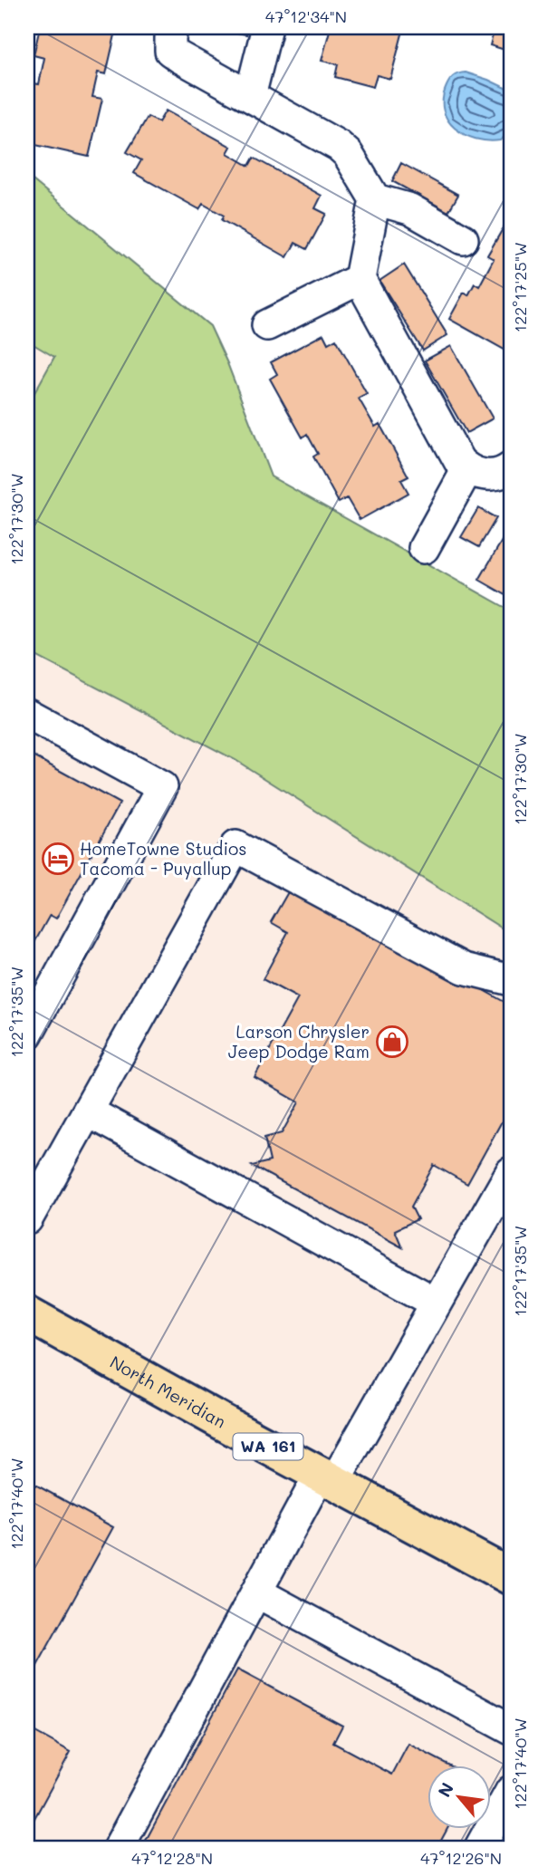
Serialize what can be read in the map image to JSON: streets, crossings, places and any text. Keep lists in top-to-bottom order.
{
  "streets": {
    "main road": ["North Meridian", "WA 161"]
  },
  "places": {
    "hotel": ["HomeTowne Studios Tacoma - Puyallup"],
    "shop": ["Larson Chrysler Jeep Dodge Ram"]
  },
  "north": "top left",
  "coordinates": [
    "47°12'34\"N",
    "122°17'25\"W",
    "122°17'30\"W",
    "122°17'35\"W",
    "122°17'40\"W",
    "47°12'28\"N",
    "47°12'26\"N"
  ]
}
